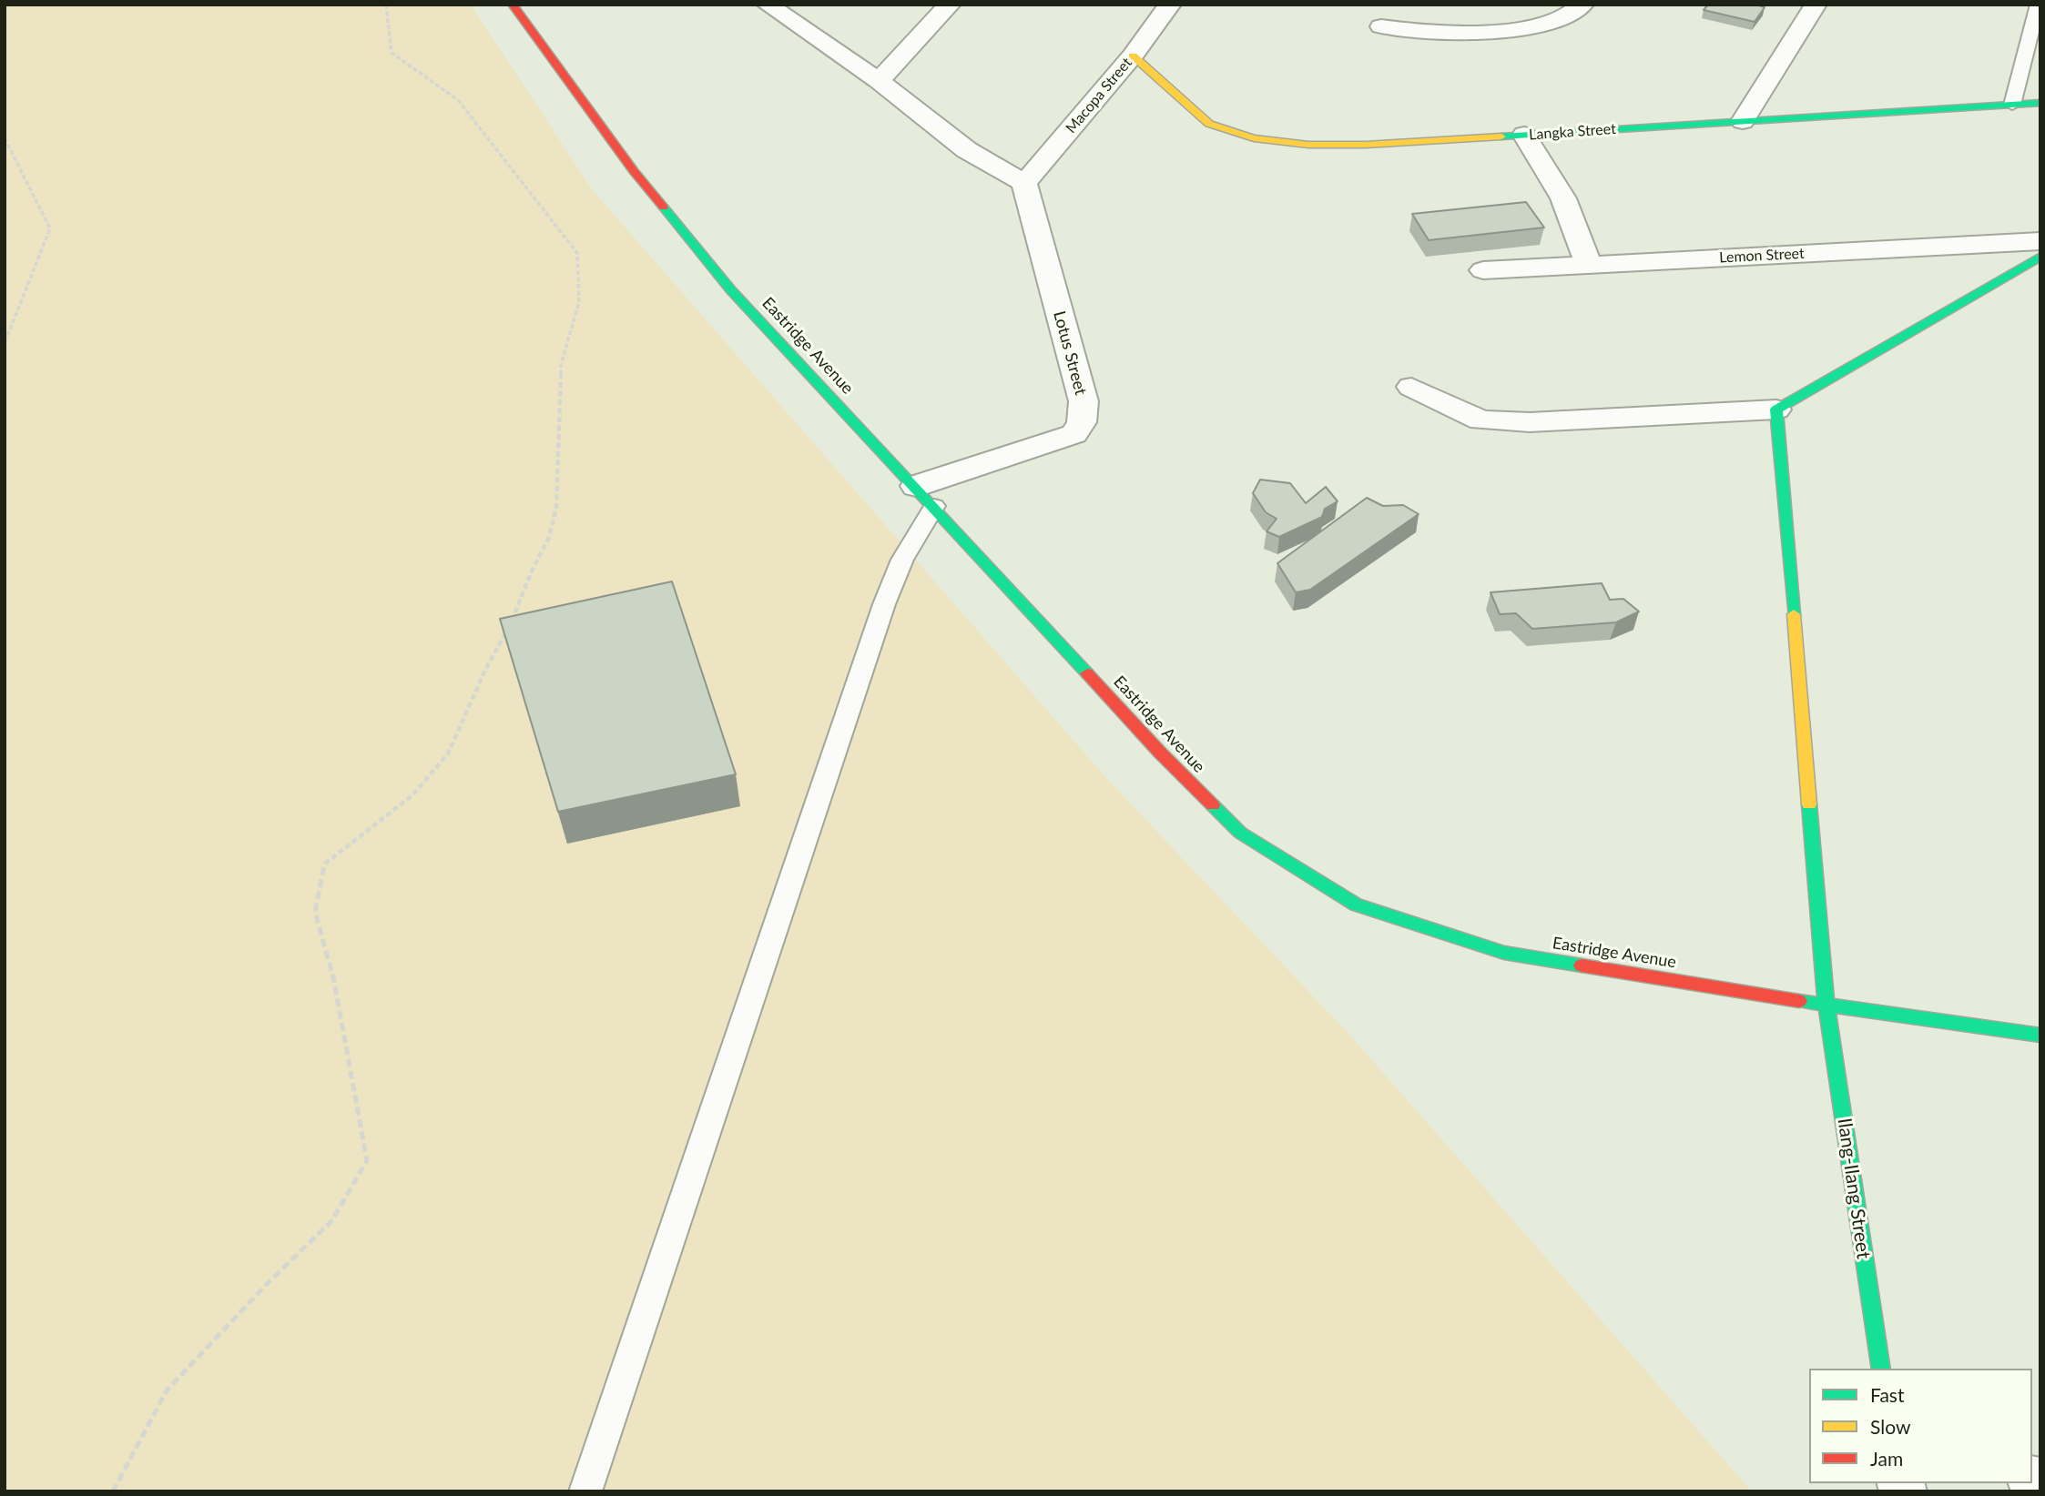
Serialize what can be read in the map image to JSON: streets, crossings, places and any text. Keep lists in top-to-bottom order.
{
  "streets": {
    "street": [
      "Macopa Street",
      "Langka Street",
      "Lemon Street",
      "Eastridge Avenue",
      "Lotus Street",
      "Ilang-Ilang Street"
    ]
  },
  "crossings": [
    ["Macopa Street", "Langka Street"],
    ["Macopa Street", "Lotus Street"],
    ["Eastridge Avenue", "Lotus Street"],
    ["Eastridge Avenue", "Ilang-Ilang Street"]
  ],
  "legend": ["Fast", "Slow", "Jam"]
}
